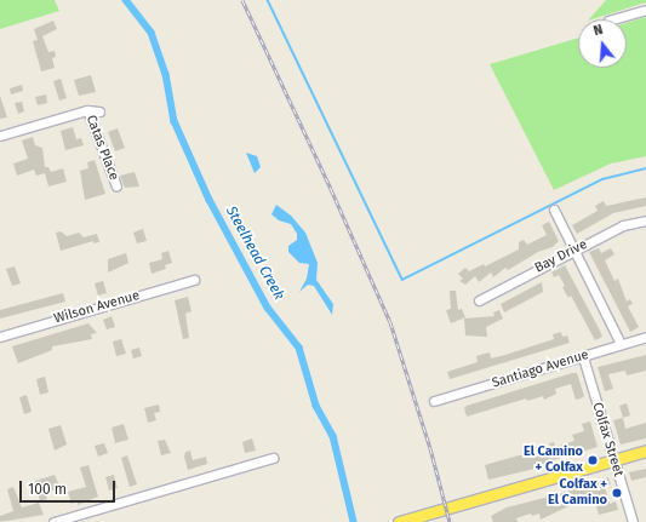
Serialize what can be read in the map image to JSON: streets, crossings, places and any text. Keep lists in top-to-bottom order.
{
  "streets": {
    "street": [
      "Catas Place",
      "Bay Drive",
      "Wilson Avenue",
      "Santiago Avenue",
      "Colfax Street"
    ]
  },
  "crossings": [
    ["Santiago Avenue", "Colfax Street"]
  ],
  "water": ["Steelhead Creek"],
  "places": ["El Camino + Colfax", "Colfax + El Camino"],
  "scale_bar": "100 m",
  "north": "top"
}
